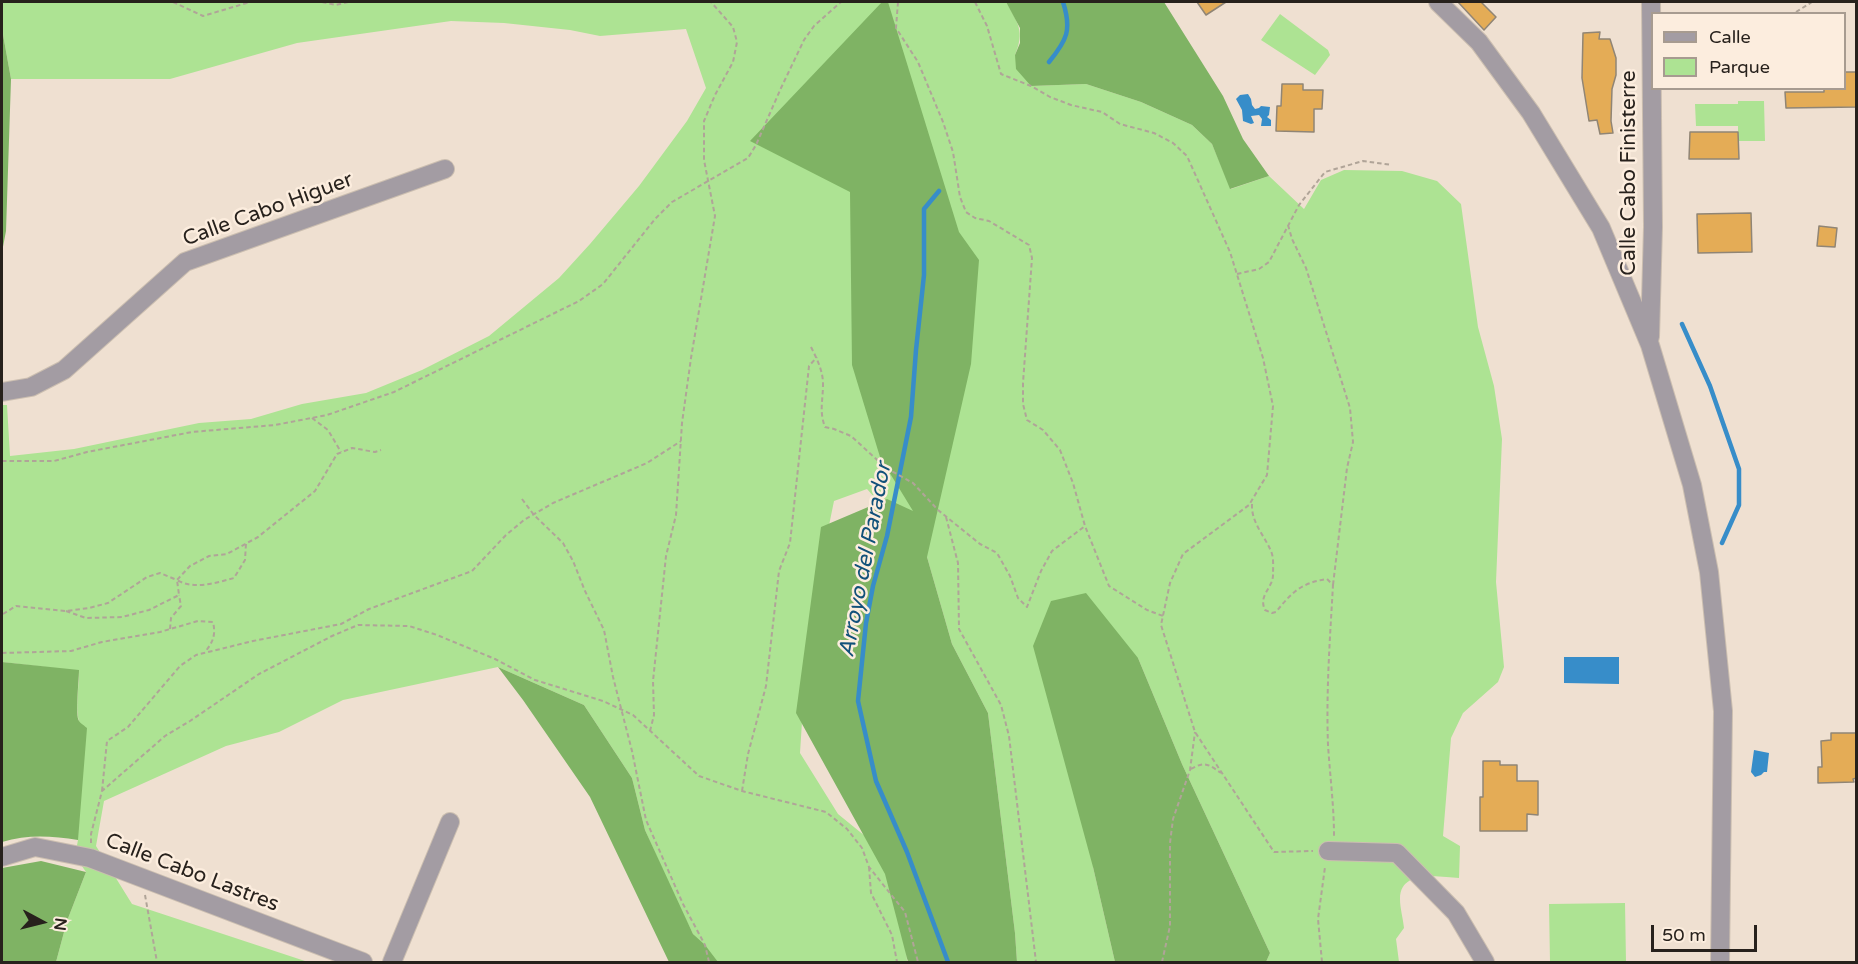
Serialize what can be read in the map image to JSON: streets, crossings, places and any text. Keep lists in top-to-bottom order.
{
  "streets": {
    "street": ["Calle Cabo Finisterre", "Calle Cabo Higuer", "Calle Cabo Lastres"]
  },
  "water": ["Arroyo del Parador"],
  "legend": ["Calle", "Parque"],
  "scale_bar": "50 m",
  "north": "right"
}
